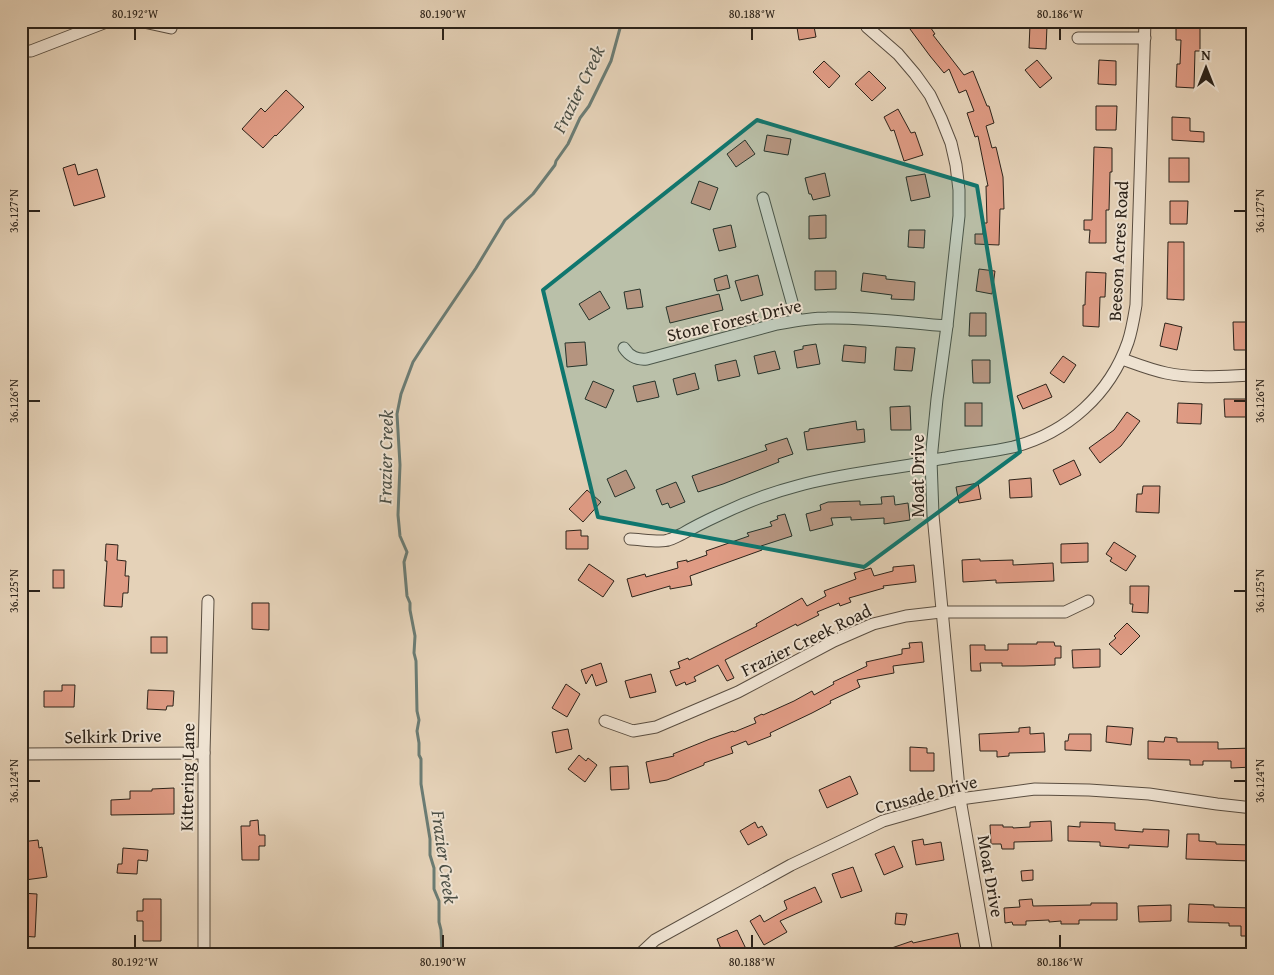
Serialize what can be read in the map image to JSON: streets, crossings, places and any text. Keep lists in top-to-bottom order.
{
  "streets": {
    "street": [
      "Beeson Acres Road",
      "Stone Forest Drive",
      "Moat Drive",
      "Frazier Creek Road",
      "Selkirk Drive",
      "Kittering Lane",
      "Crusade Drive"
    ]
  },
  "crossings": [
    ["Beeson Acres Road", "Moat Drive"],
    ["Stone Forest Drive", "Moat Drive"],
    ["Moat Drive", "Frazier Creek Road"],
    ["Moat Drive", "Crusade Drive"],
    ["Selkirk Drive", "Kittering Lane"]
  ],
  "water": ["Frazier Creek"],
  "north": "top",
  "coordinates": [
    "80.192°W",
    "80.190°W",
    "80.188°W",
    "80.186°W",
    "36.127°N",
    "36.126°N",
    "36.125°N",
    "36.124°N"
  ]
}
